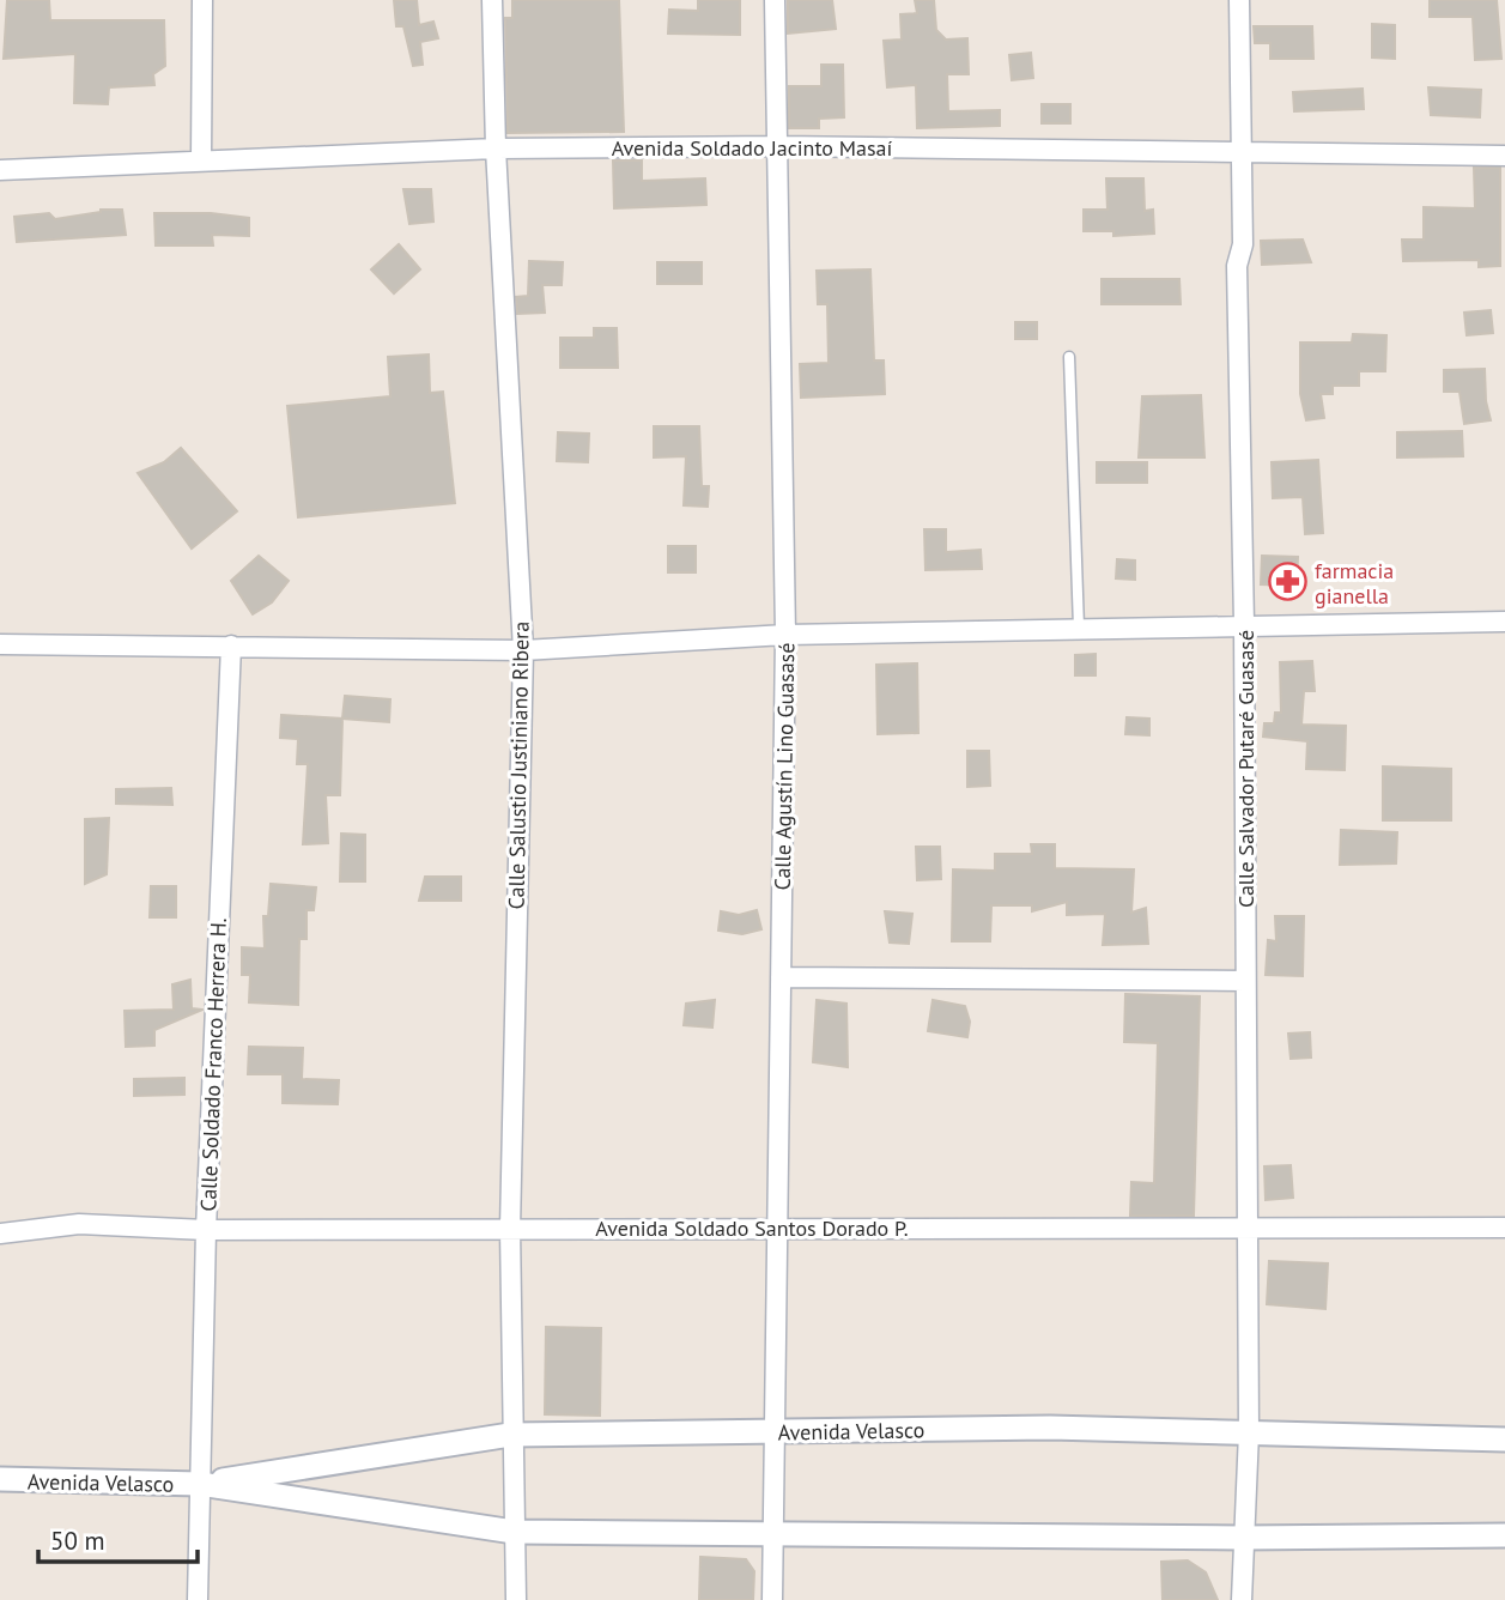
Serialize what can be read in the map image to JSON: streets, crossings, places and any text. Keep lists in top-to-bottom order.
{
  "streets": {
    "street": [
      "Avenida Soldado Jacinto Masaí",
      "Calle Salustio Justiniano Ribera",
      "Calle Agustín Lino Guasasé",
      "Calle Salvador Putaré Guasasé",
      "Calle Soldado Franco Herrera H.",
      "Avenida Soldado Santos Dorado P.",
      "Avenida Velasco"
    ]
  },
  "crossings": [
    ["Avenida Soldado Jacinto Masaí", "Calle Salustio Justiniano Ribera"],
    ["Avenida Soldado Jacinto Masaí", "Calle Agustín Lino Guasasé"],
    ["Avenida Soldado Jacinto Masaí", "Calle Salvador Putaré Guasasé"],
    ["Calle Salustio Justiniano Ribera", "Avenida Soldado Santos Dorado P."],
    ["Calle Salustio Justiniano Ribera", "Avenida Velasco"],
    ["Calle Agustín Lino Guasasé", "Avenida Soldado Santos Dorado P."],
    ["Calle Agustín Lino Guasasé", "Avenida Velasco"],
    ["Calle Salvador Putaré Guasasé", "Avenida Soldado Santos Dorado P."],
    ["Calle Salvador Putaré Guasasé", "Avenida Velasco"],
    ["Calle Soldado Franco Herrera H.", "Avenida Soldado Santos Dorado P."],
    ["Calle Soldado Franco Herrera H.", "Avenida Velasco"]
  ],
  "places": {
    "pharmacy": ["farmacia gianella"]
  },
  "scale_bar": "50 m"
}
